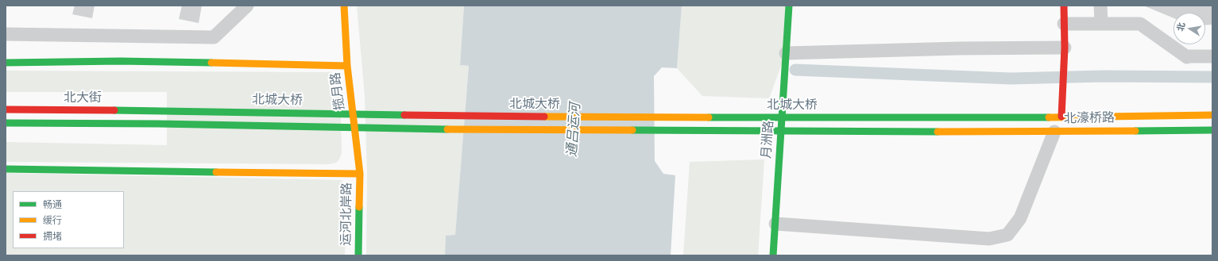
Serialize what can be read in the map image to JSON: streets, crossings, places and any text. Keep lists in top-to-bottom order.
{
  "streets": {
    "main road": [
      "揽月路",
      "北大街",
      "北城大桥",
      "北濠桥路",
      "月洲路",
      "运河北岸路"
    ]
  },
  "crossings": [
    ["揽月路", "运河北岸路"],
    ["北大街", "北城大桥"],
    ["北城大桥", "北濠桥路"]
  ],
  "water": ["通吕运河"],
  "legend": ["畅通", "缓行", "拥堵"],
  "north": "left"
}
